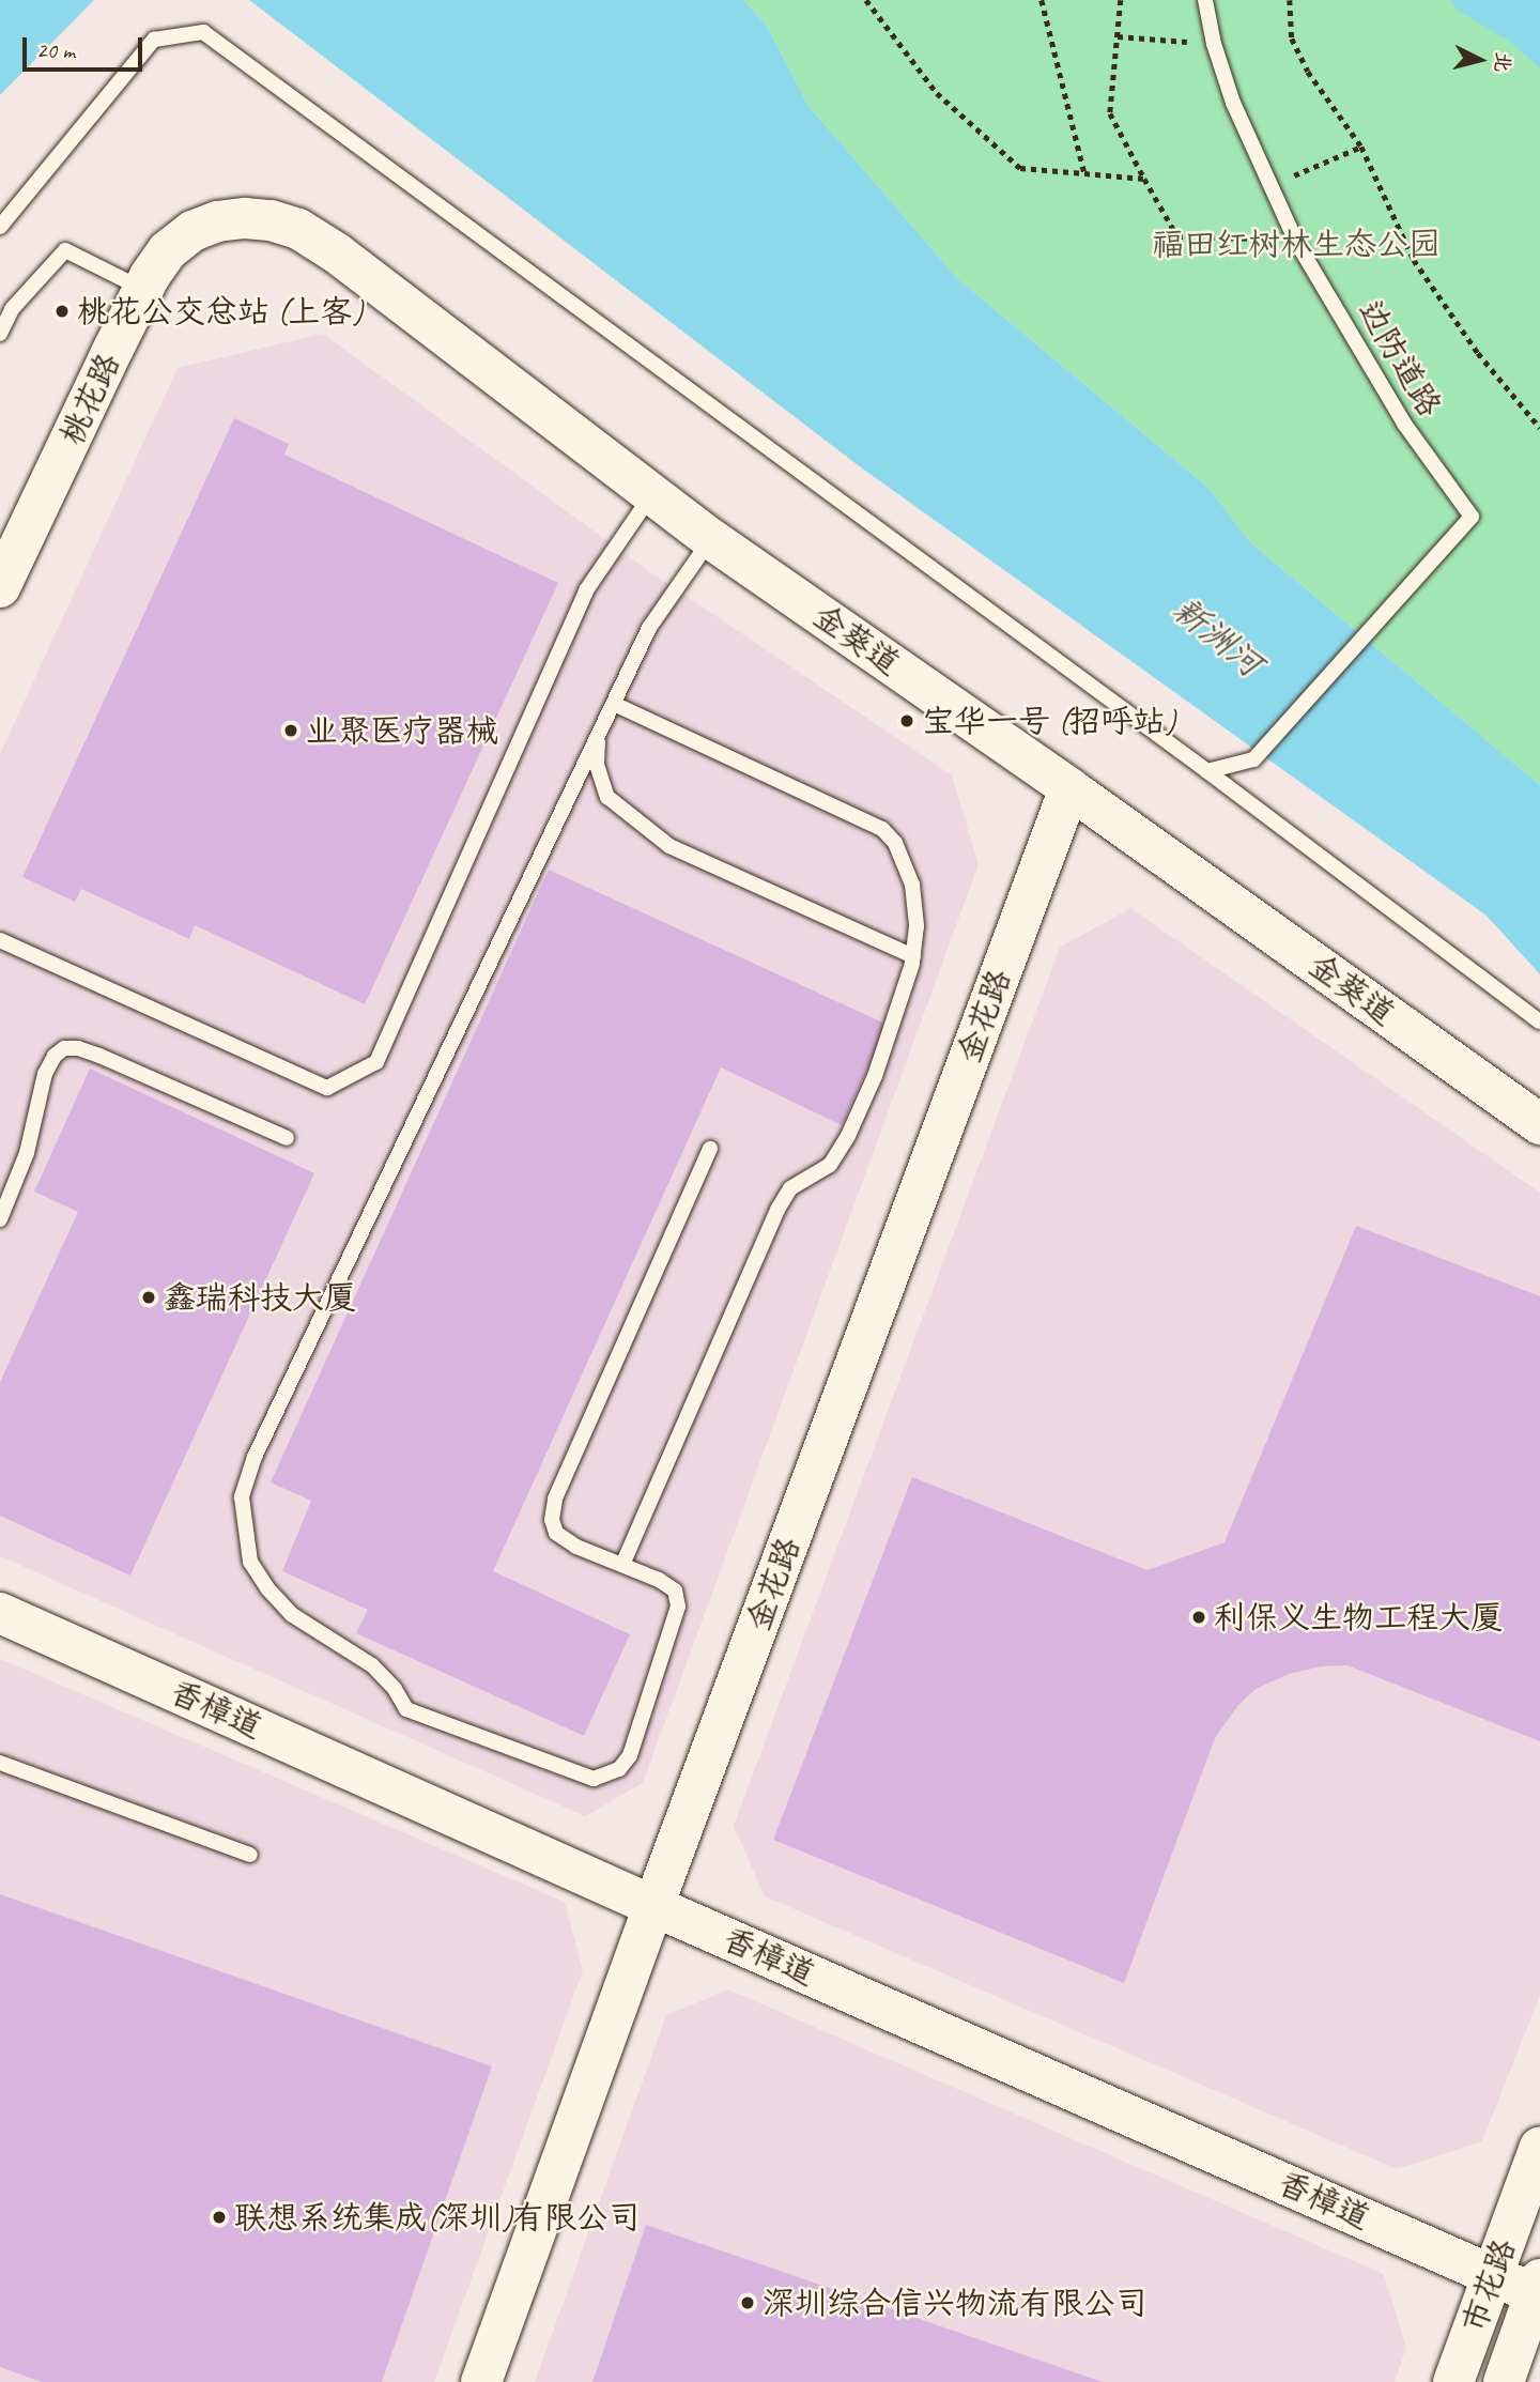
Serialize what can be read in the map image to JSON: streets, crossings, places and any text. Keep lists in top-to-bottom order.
{
  "streets": {
    "street": [
      "桃花路",
      "金葵道",
      "金花路",
      "香樟道",
      "市花路"
    ],
    "lane": ["边防道路"]
  },
  "crossings": [
    ["桃花路", "金葵道"],
    ["金葵道", "金花路"],
    ["金花路", "香樟道"],
    ["香樟道", "市花路"]
  ],
  "water": ["新洲河"],
  "parks": ["福田红树林生态公园"],
  "places": [
    "桃花公交总站 (上客)",
    "宝华一号 (招呼站)",
    "业聚医疗器械",
    "鑫瑞科技大厦",
    "利保义生物工程大厦",
    "联想系统集成(深圳)有限公司",
    "深圳综合信兴物流有限公司"
  ],
  "scale_bar": "20 m",
  "north": "right"
}
